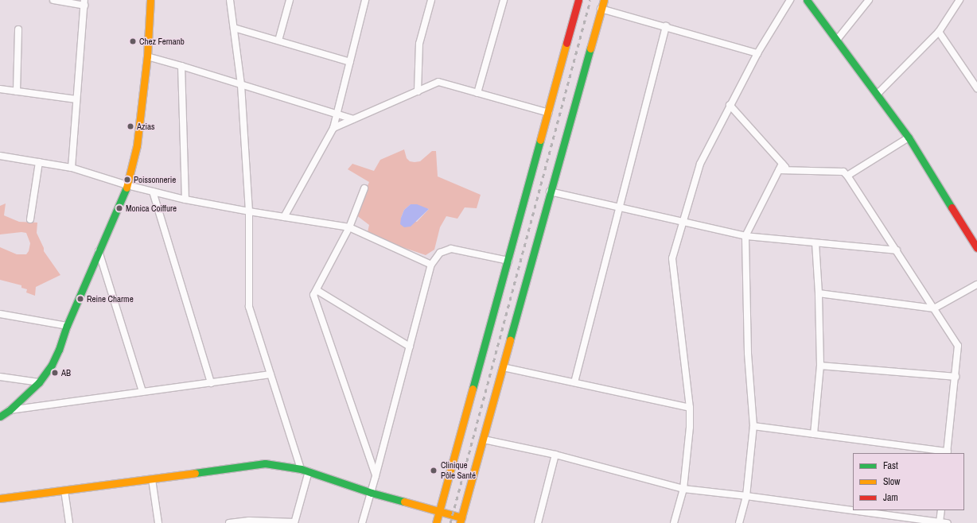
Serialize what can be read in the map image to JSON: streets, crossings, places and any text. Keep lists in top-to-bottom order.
{
  "places": [
    "Chez Fernanb",
    "Azias",
    "Poissonnerie",
    "Monica Coiffure",
    "Reine Charme",
    "AB",
    "Clinique Pôle Santé"
  ],
  "legend": ["Fast", "Slow", "Jam"]
}
